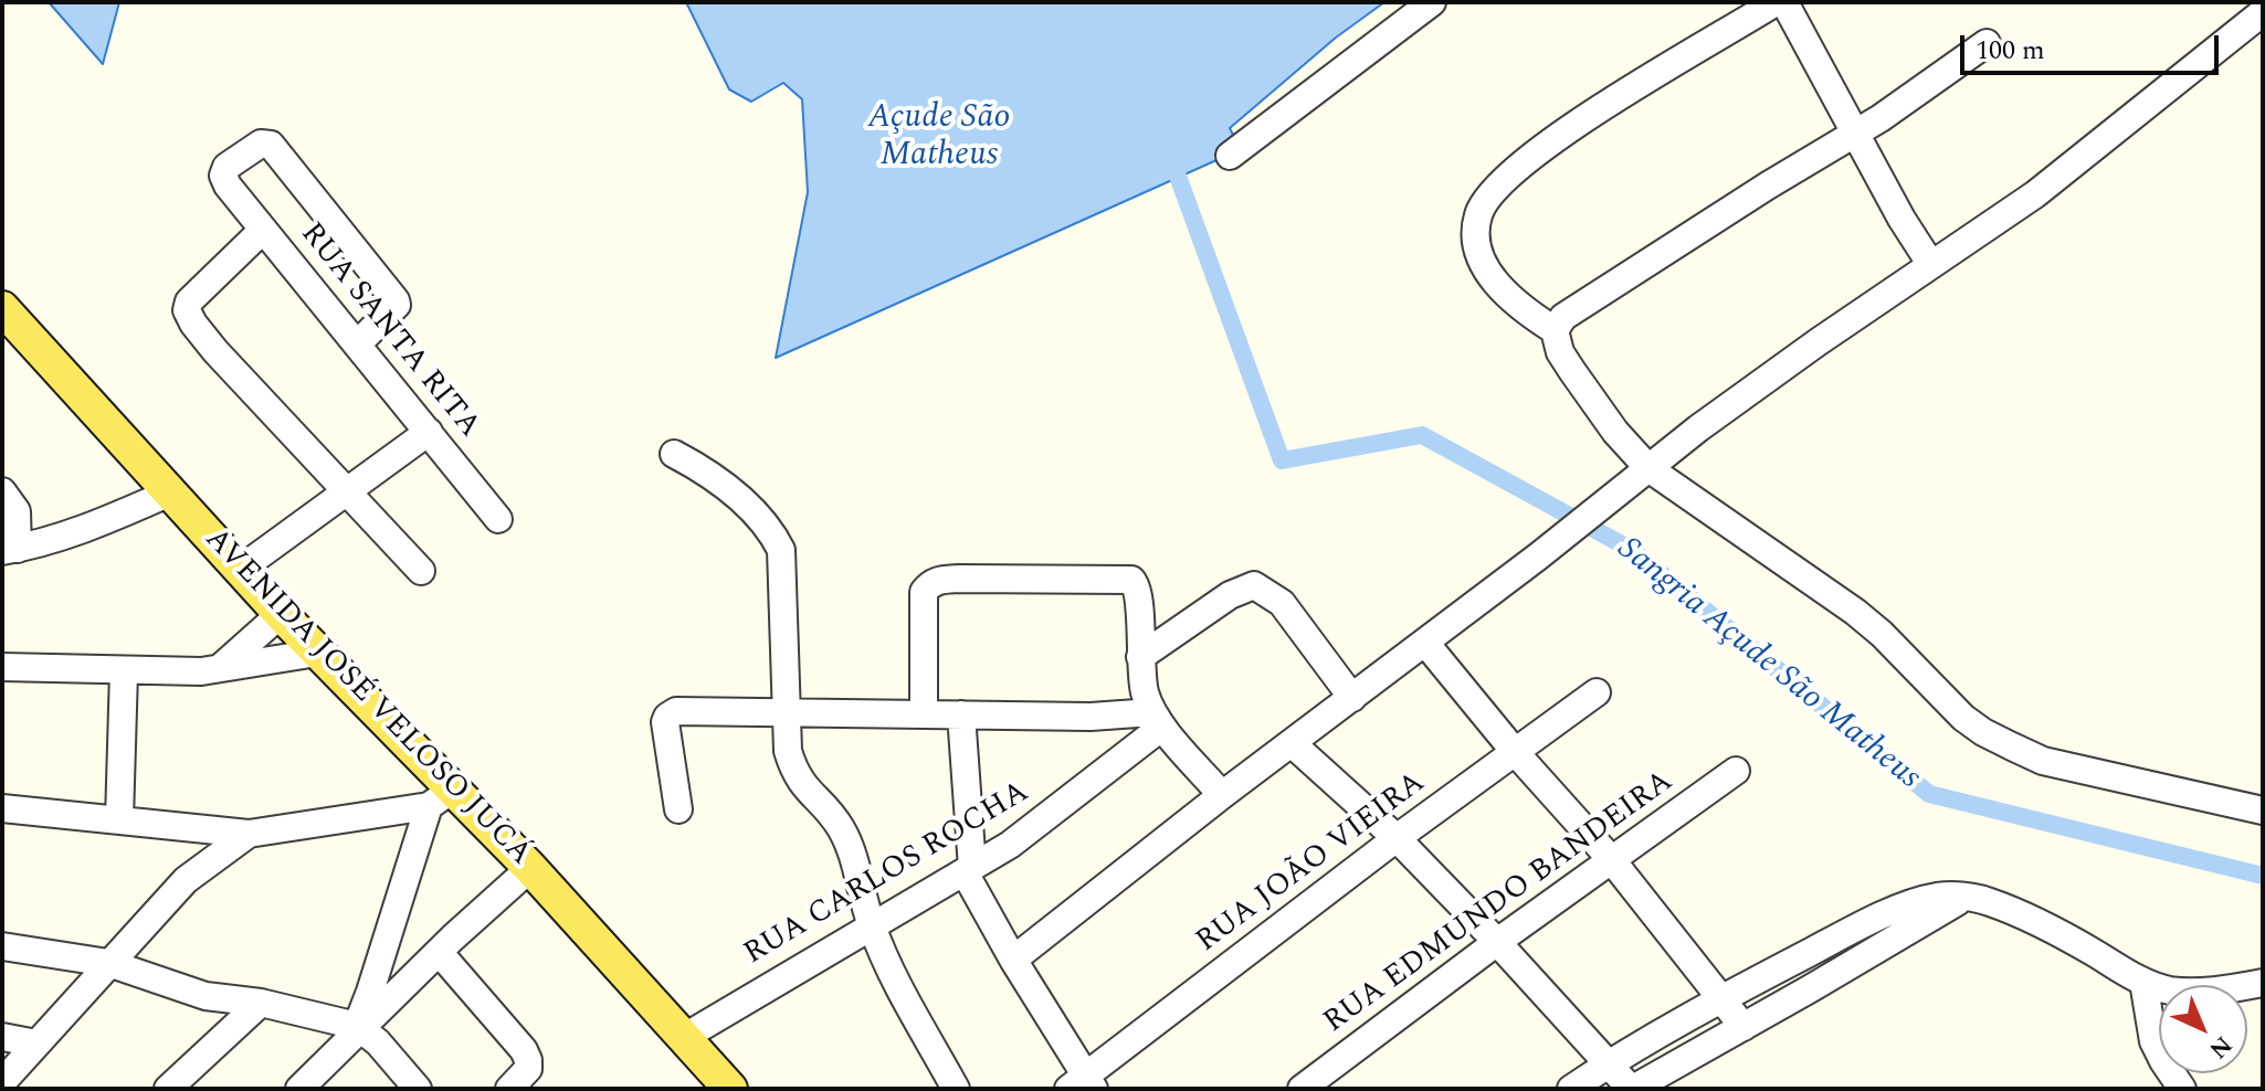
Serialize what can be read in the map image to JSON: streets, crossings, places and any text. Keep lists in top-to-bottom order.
{
  "streets": {
    "main road": ["AVENIDA JOSÉ VELOSO JUCÁ"],
    "street": [
      "RUA SANTA RITA",
      "RUA JOÃO VIEIRA",
      "RUA CARLOS ROCHA",
      "RUA EDMUNDO BANDEIRA"
    ]
  },
  "crossings": [
    ["AVENIDA JOSÉ VELOSO JUCÁ", "RUA CARLOS ROCHA"]
  ],
  "water": ["Açude São Matheus", "Sangria Açude São Matheus"],
  "scale_bar": "100 m",
  "north": "bottom right"
}
